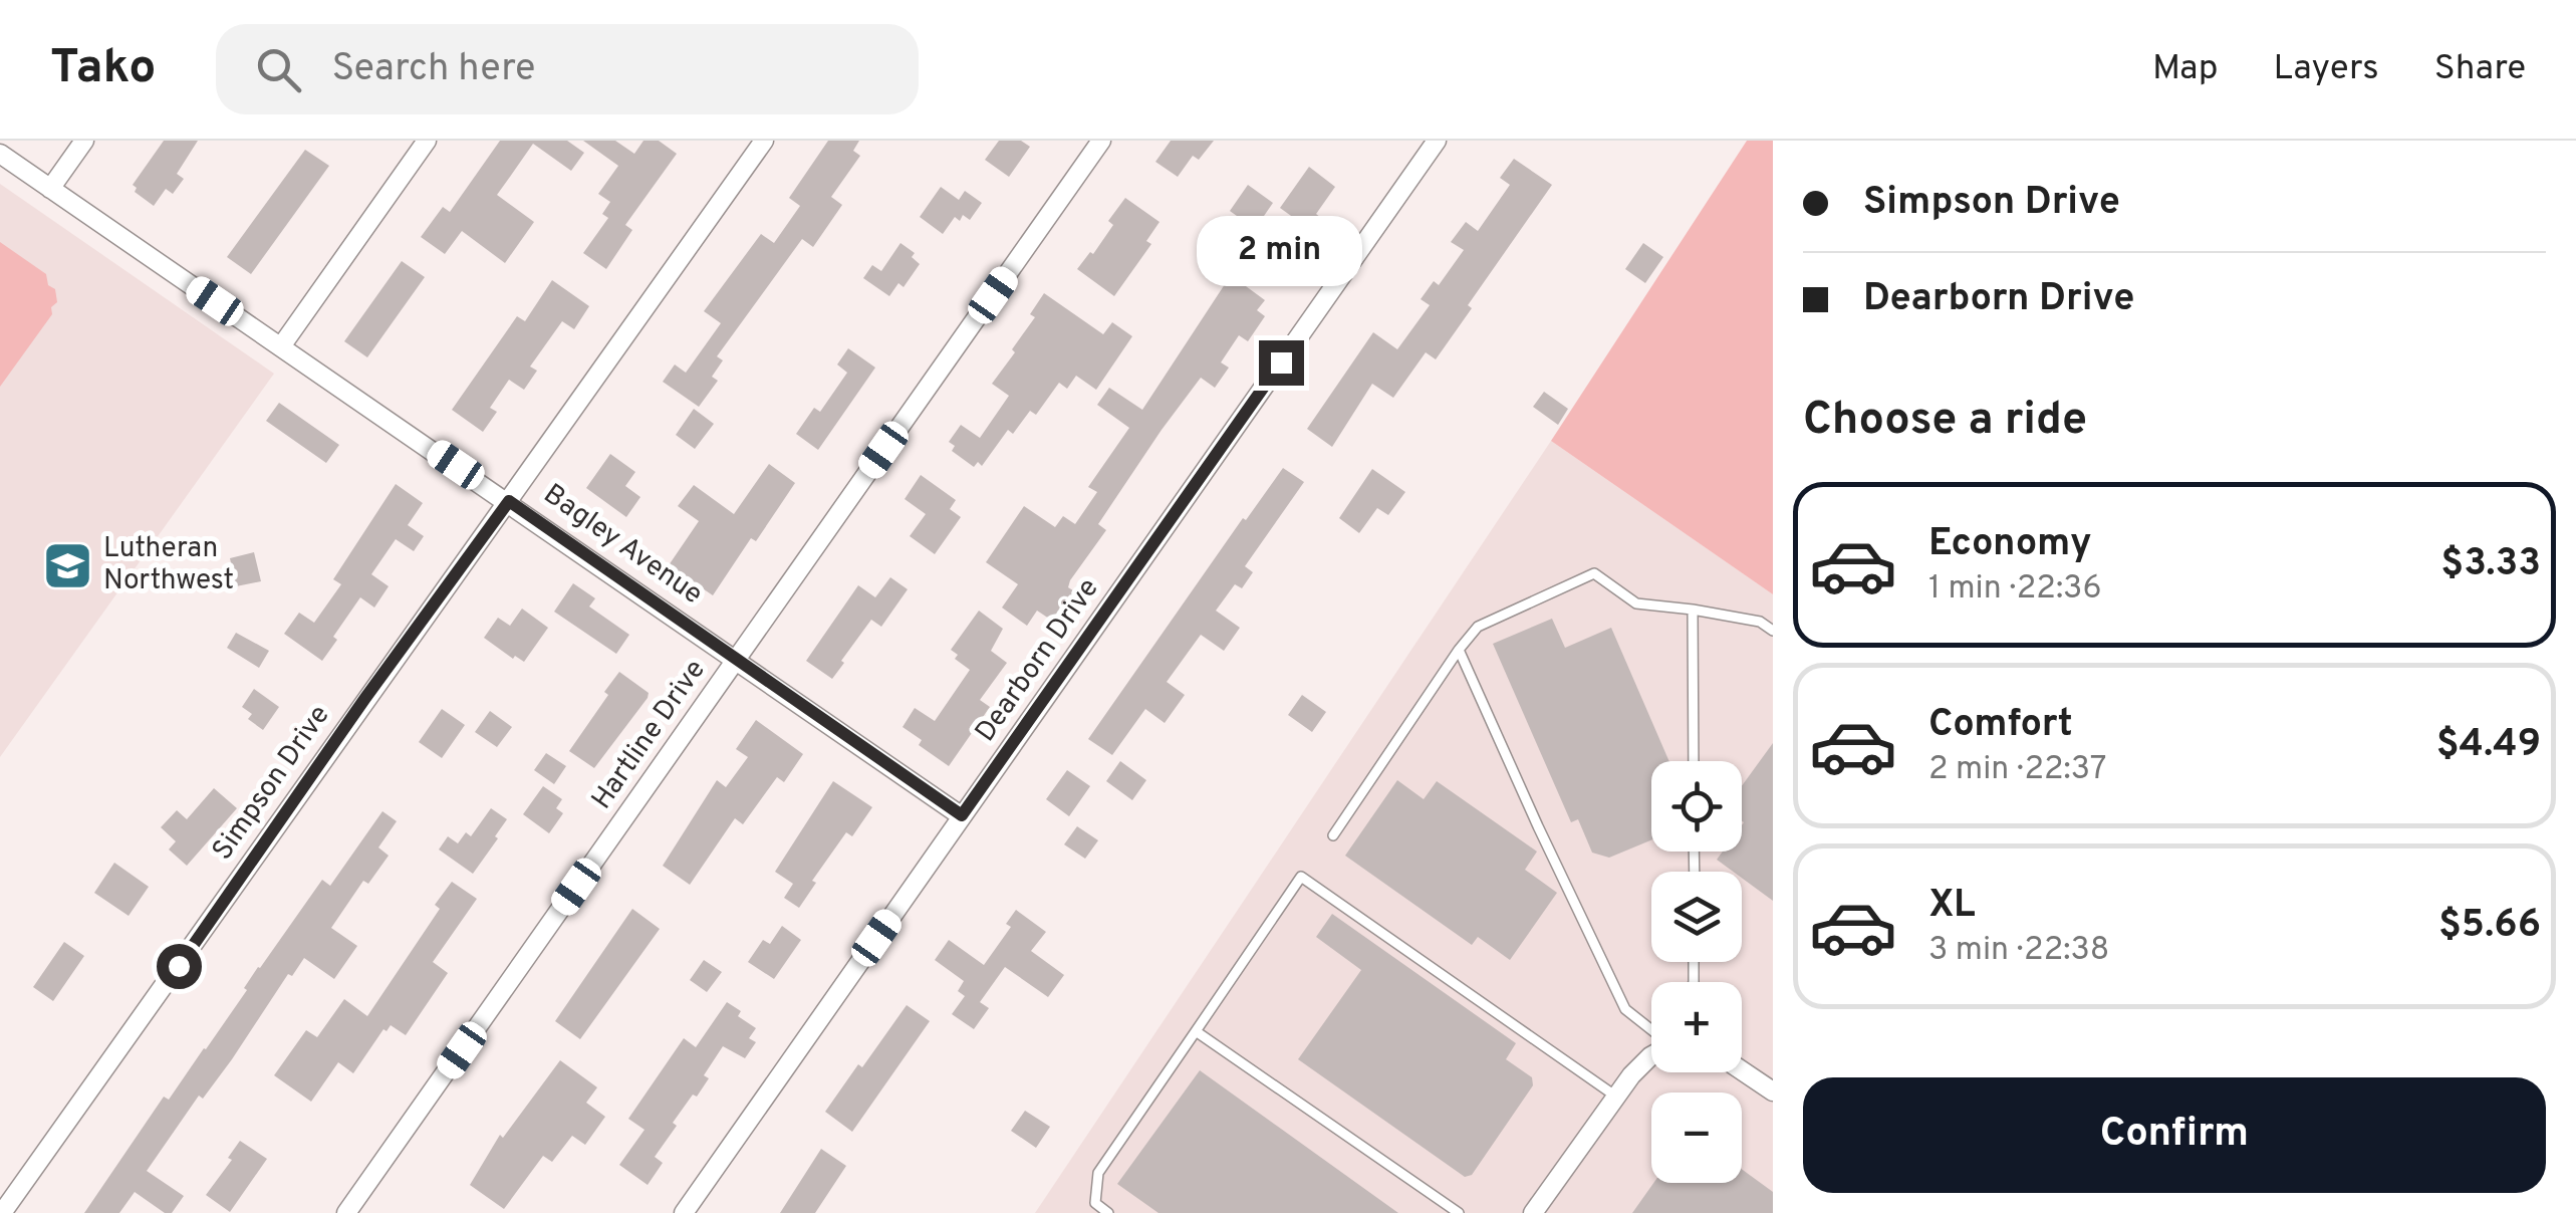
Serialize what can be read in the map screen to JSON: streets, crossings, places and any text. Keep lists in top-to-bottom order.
{
  "streets": {
    "street": [
      "Bagley Avenue",
      "Dearborn Drive",
      "Hartline Drive",
      "Simpson Drive"
    ]
  },
  "crossings": [
    ["Bagley Avenue", "Dearborn Drive"],
    ["Bagley Avenue", "Hartline Drive"],
    ["Bagley Avenue", "Simpson Drive"]
  ],
  "places": {
    "school or university": ["Lutheran Northwest"]
  },
  "page": {
    "header": "Tako",
    "search": "Search here",
    "nav": ["Map", "Layers", "Share"],
    "banner": ["Simpson Drive", "Dearborn Drive"],
    "bubble": "2 min",
    "heading": "Choose a ride",
    "list": [
      {
        "name": "Economy",
        "note": "1 min · 22:36",
        "value": "$3.33"
      },
      {
        "name": "Comfort",
        "note": "2 min · 22:37",
        "value": "$4.49"
      },
      {
        "name": "XL",
        "note": "3 min · 22:38",
        "value": "$5.66"
      }
    ],
    "map_buttons": ["+", "−"],
    "buttons": "Confirm"
  }
}
